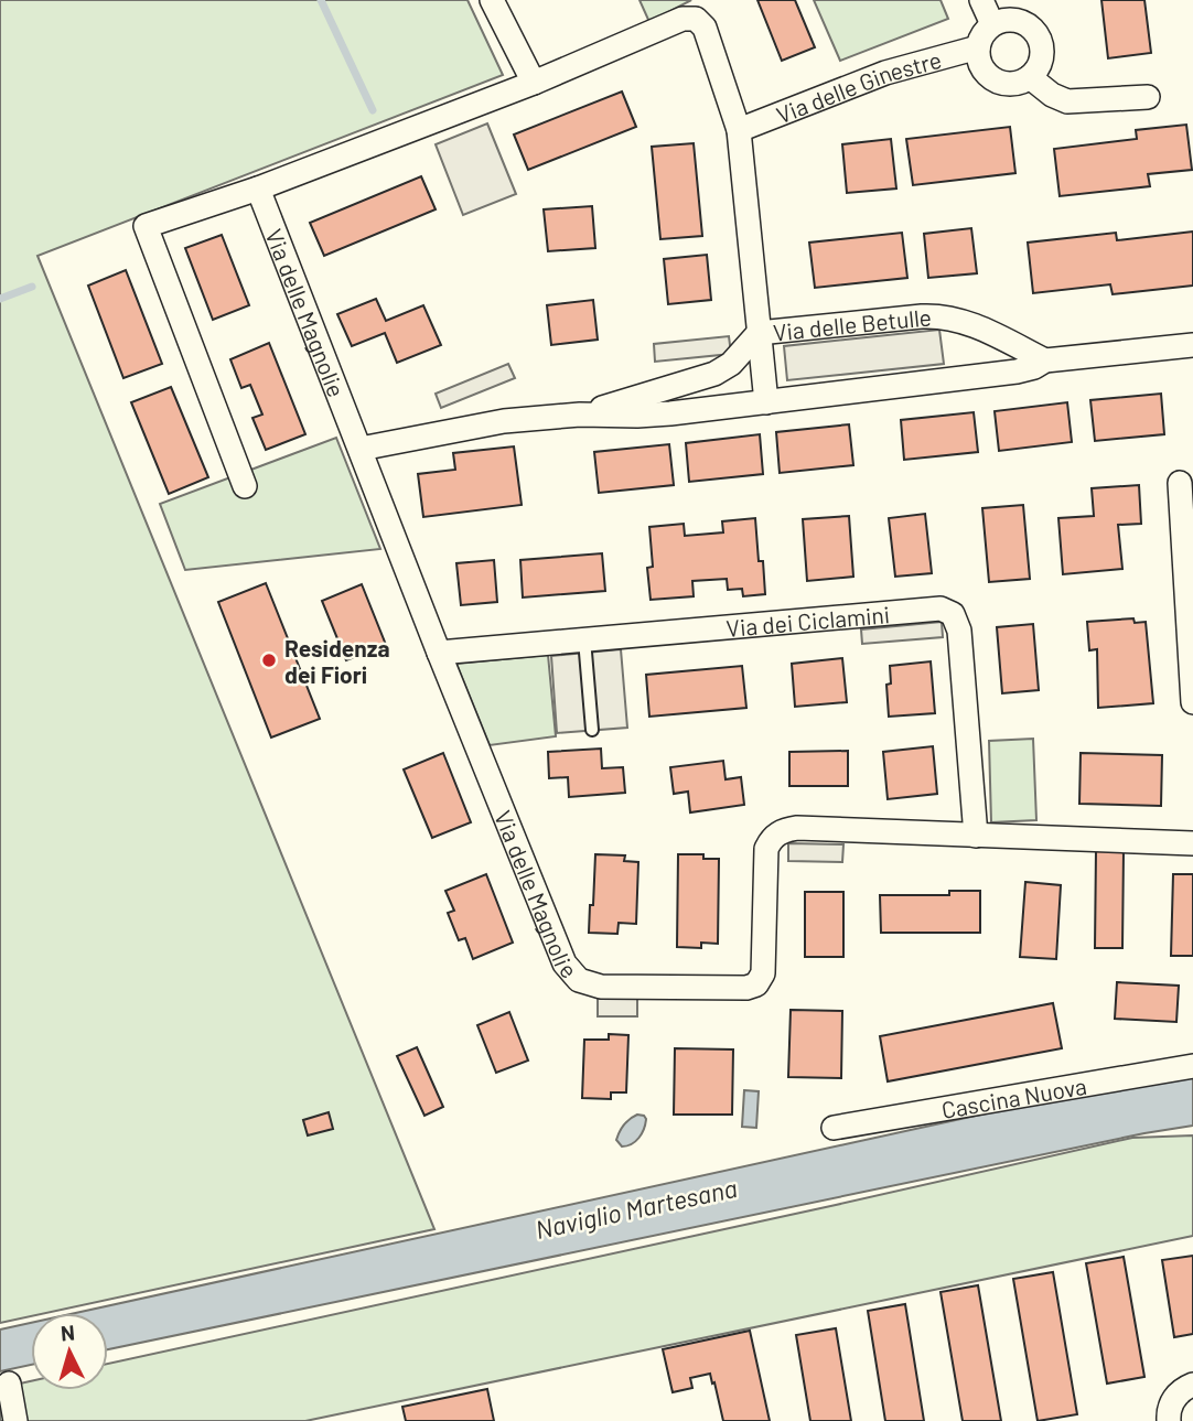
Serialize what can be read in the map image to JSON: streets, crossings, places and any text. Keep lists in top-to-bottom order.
{
  "streets": {
    "street": [
      "Via delle Ginestre",
      "Via delle Magnolie",
      "Via delle Betulle",
      "Via dei Ciclamini",
      "Cascina Nuova"
    ]
  },
  "crossings": [
    ["Via delle Magnolie", "Via delle Betulle"],
    ["Via delle Magnolie", "Via dei Ciclamini"]
  ],
  "water": ["Naviglio Martesana"],
  "places": ["Residenza dei Fiori"],
  "north": "top"
}
